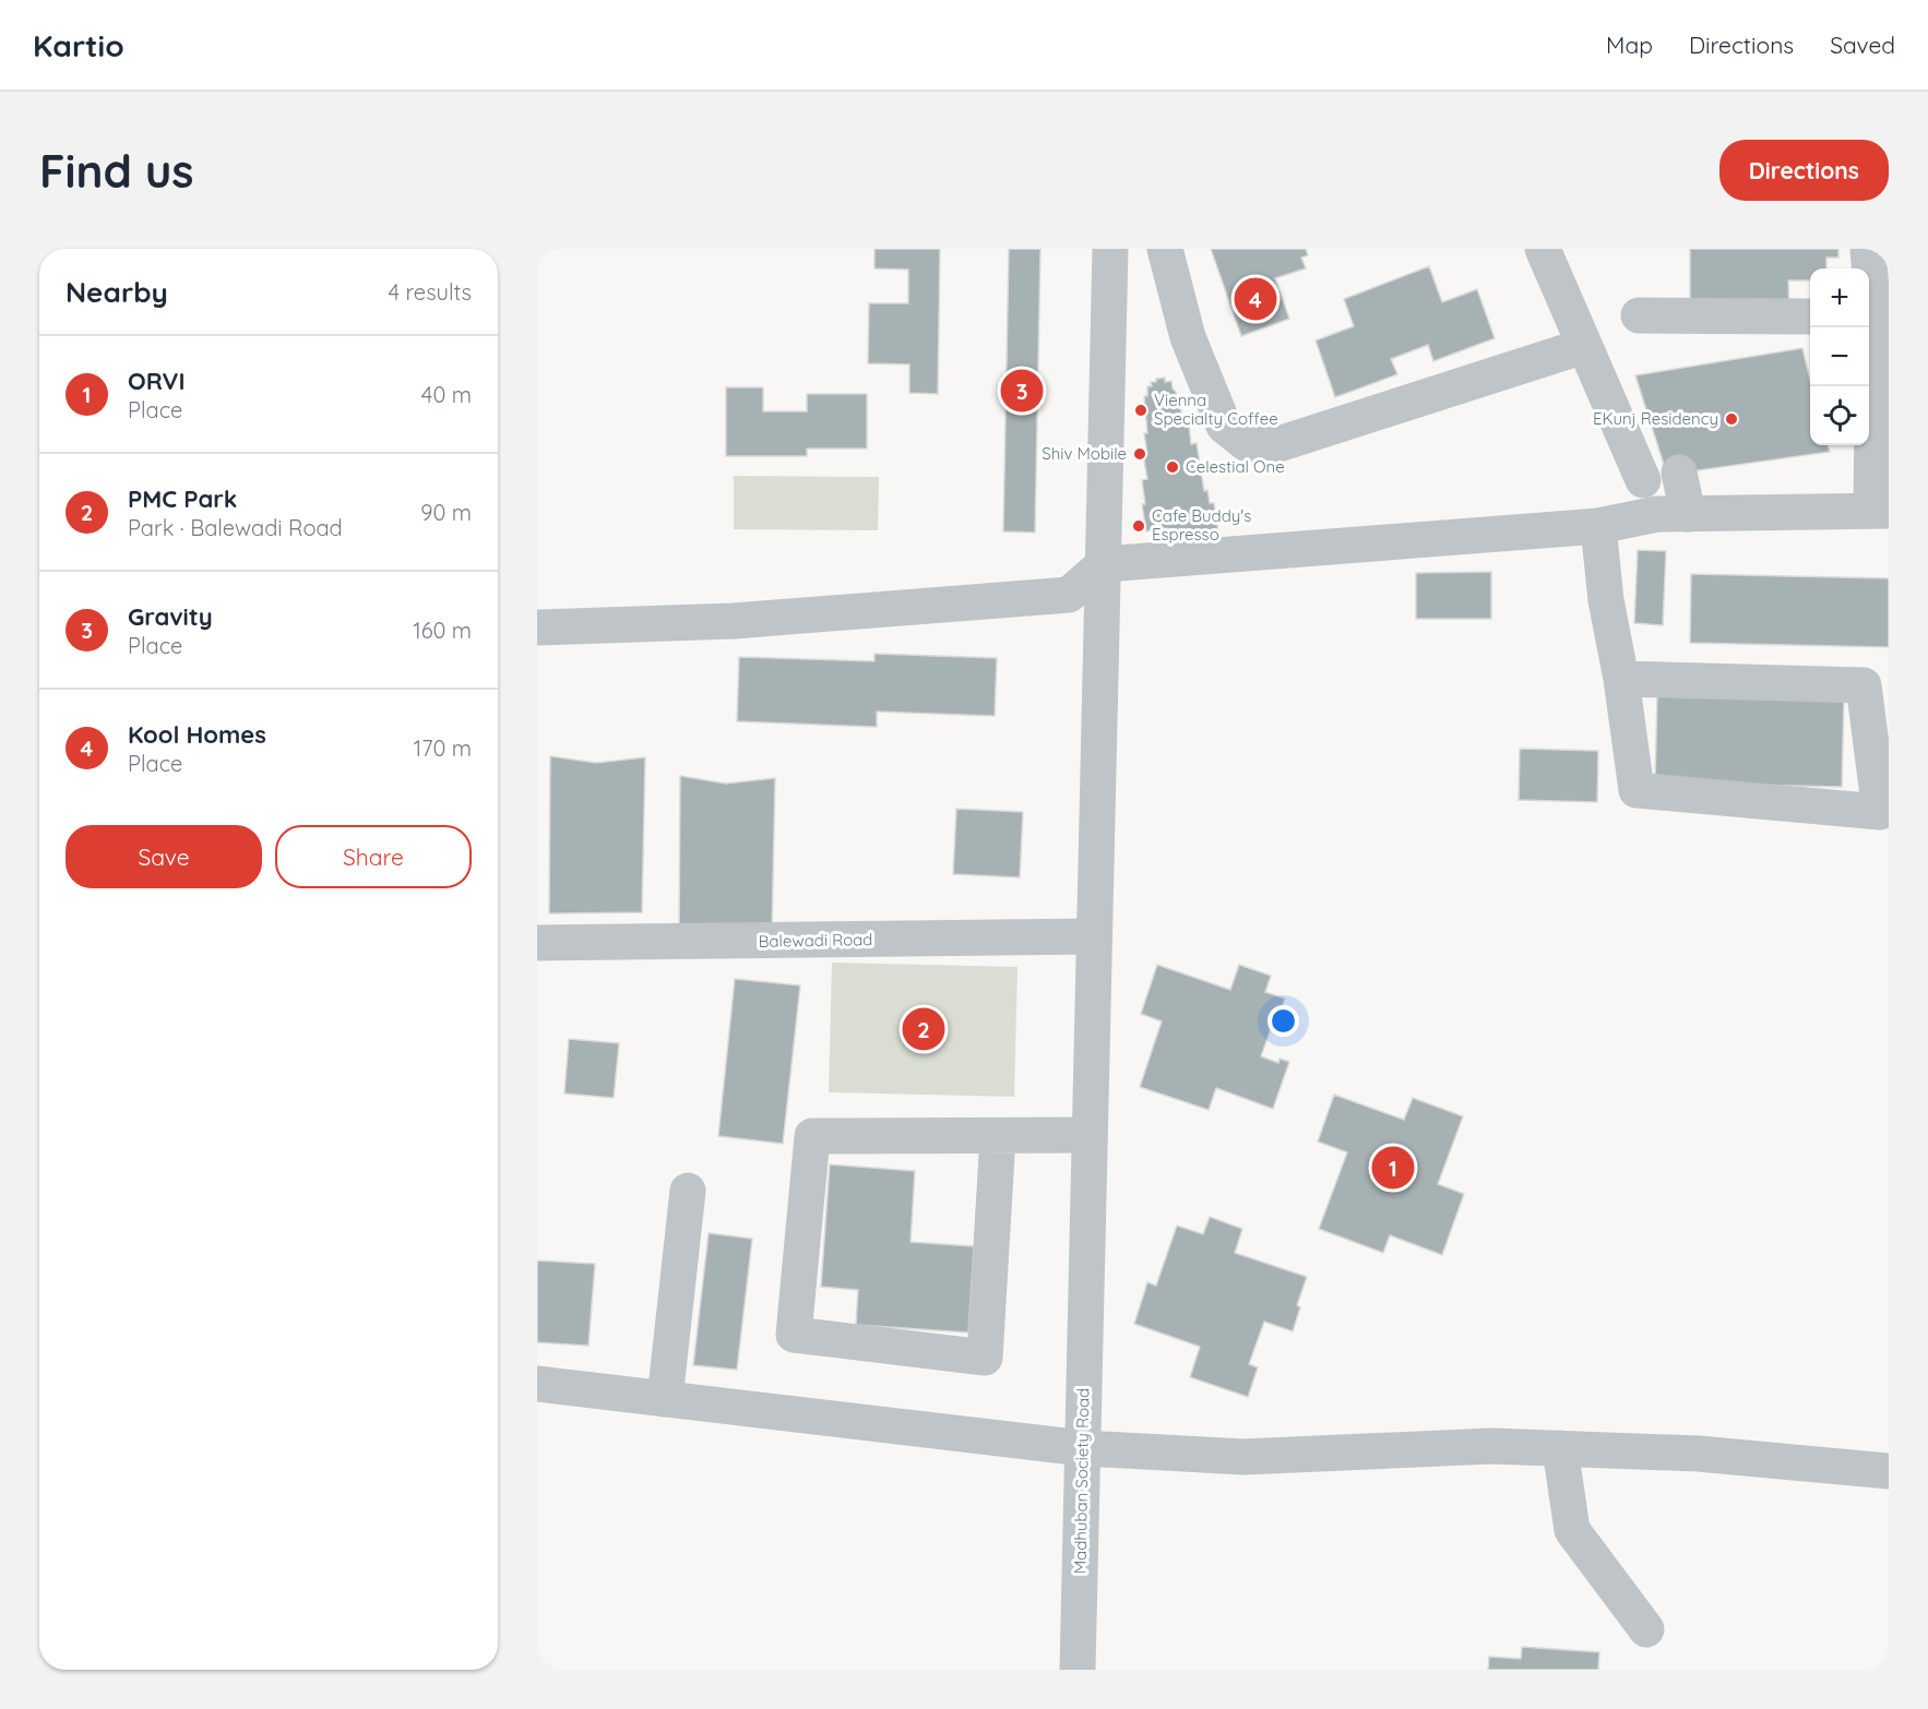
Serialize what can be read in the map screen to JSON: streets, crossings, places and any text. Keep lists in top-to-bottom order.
{
  "streets": {
    "street": ["Balewadi Road", "Madhuban Society Road"]
  },
  "crossings": [
    ["Balewadi Road", "Madhuban Society Road"]
  ],
  "places": [
    "Vienna Specialty Coffee",
    "EKunj Residency",
    "Shiv Mobile",
    "Celestial One",
    "Cafe Buddy's Espresso"
  ],
  "page": {
    "header": "Kartio",
    "nav": ["Map", "Directions", "Saved"],
    "buttons": [
      "Directions",
      ["Save", "Share"]
    ],
    "title": "Find us",
    "heading": ["Nearby", "4 results"],
    "map_buttons": ["+", "−"],
    "pins": [
      "4",
      "3",
      "2",
      "1"
    ],
    "list": [
      {
        "mark": "1",
        "name": "ORVI",
        "note": "Place",
        "value": "40 m"
      },
      {
        "mark": "2",
        "name": "PMC Park",
        "note": "Park · Balewadi Road",
        "value": "90 m"
      },
      {
        "mark": "3",
        "name": "Gravity",
        "note": "Place",
        "value": "160 m"
      },
      {
        "mark": "4",
        "name": "Kool Homes",
        "note": "Place",
        "value": "170 m"
      }
    ]
  }
}
